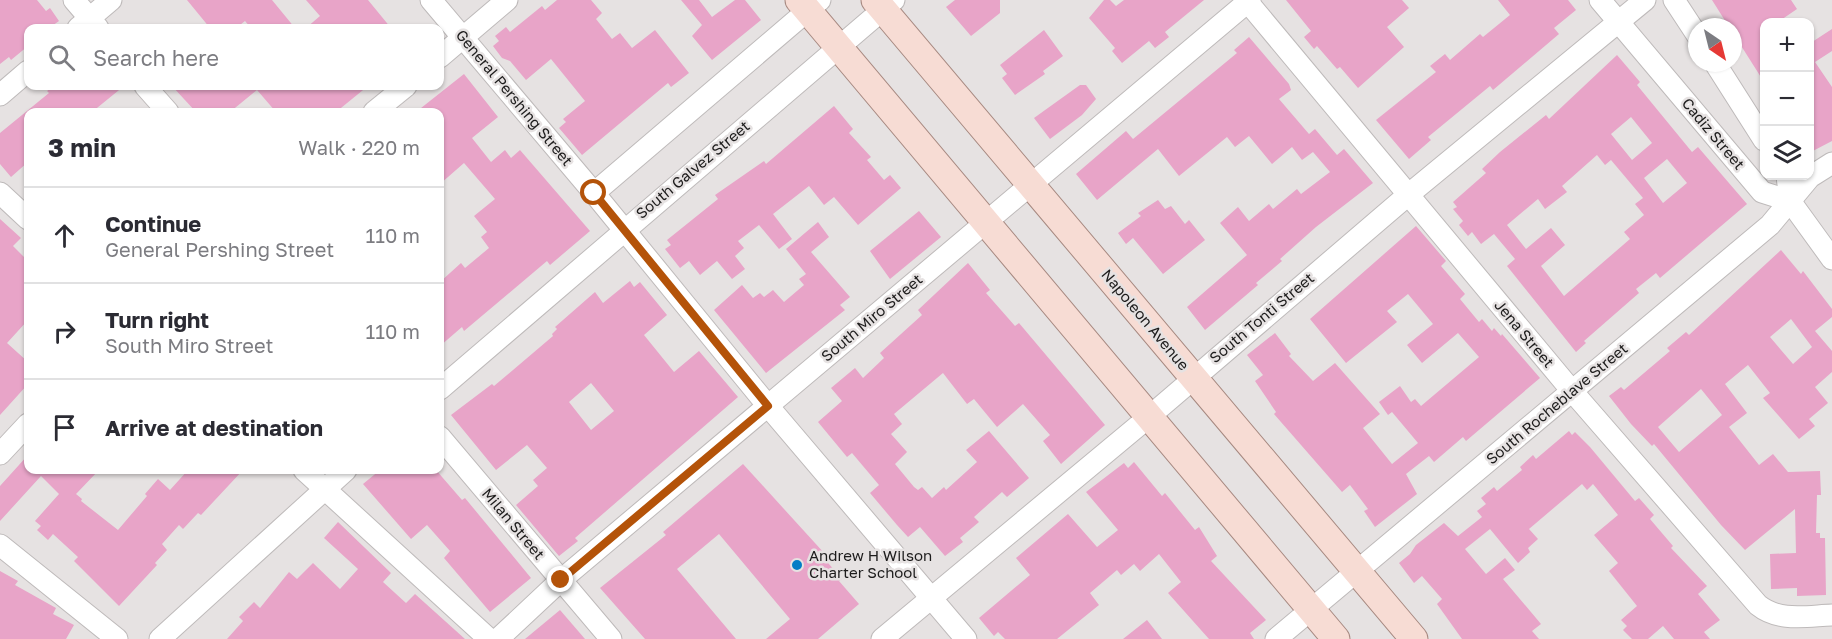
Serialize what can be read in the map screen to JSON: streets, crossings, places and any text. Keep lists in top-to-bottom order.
{
  "streets": {
    "main road": ["Napoleon Avenue"],
    "street": [
      "General Pershing Street",
      "Cadiz Street",
      "South Galvez Street",
      "South Miro Street",
      "South Tonti Street",
      "Jena Street",
      "South Rocheblave Street",
      "Milan Street"
    ]
  },
  "crossings": [
    ["General Pershing Street", "South Galvez Street"],
    ["General Pershing Street", "South Miro Street"],
    ["General Pershing Street", "South Tonti Street"],
    ["Cadiz Street", "South Tonti Street"],
    ["Cadiz Street", "South Rocheblave Street"],
    ["South Galvez Street", "Napoleon Avenue"],
    ["South Miro Street", "Napoleon Avenue"],
    ["South Miro Street", "Jena Street"],
    ["South Miro Street", "Milan Street"],
    ["South Tonti Street", "Napoleon Avenue"],
    ["South Tonti Street", "Jena Street"],
    ["Napoleon Avenue", "South Rocheblave Street"],
    ["Jena Street", "South Rocheblave Street"]
  ],
  "places": ["Andrew H Wilson Charter School"],
  "north": "bottom right",
  "page": {
    "map_buttons": ["+", "−"],
    "search": "Search here",
    "heading": ["3 min", "Walk · 220 m"],
    "list": [
      ["Continue", "General Pershing Street", "110 m"],
      ["Turn right", "South Miro Street", "110 m"],
      "Arrive at destination"
    ]
  }
}
